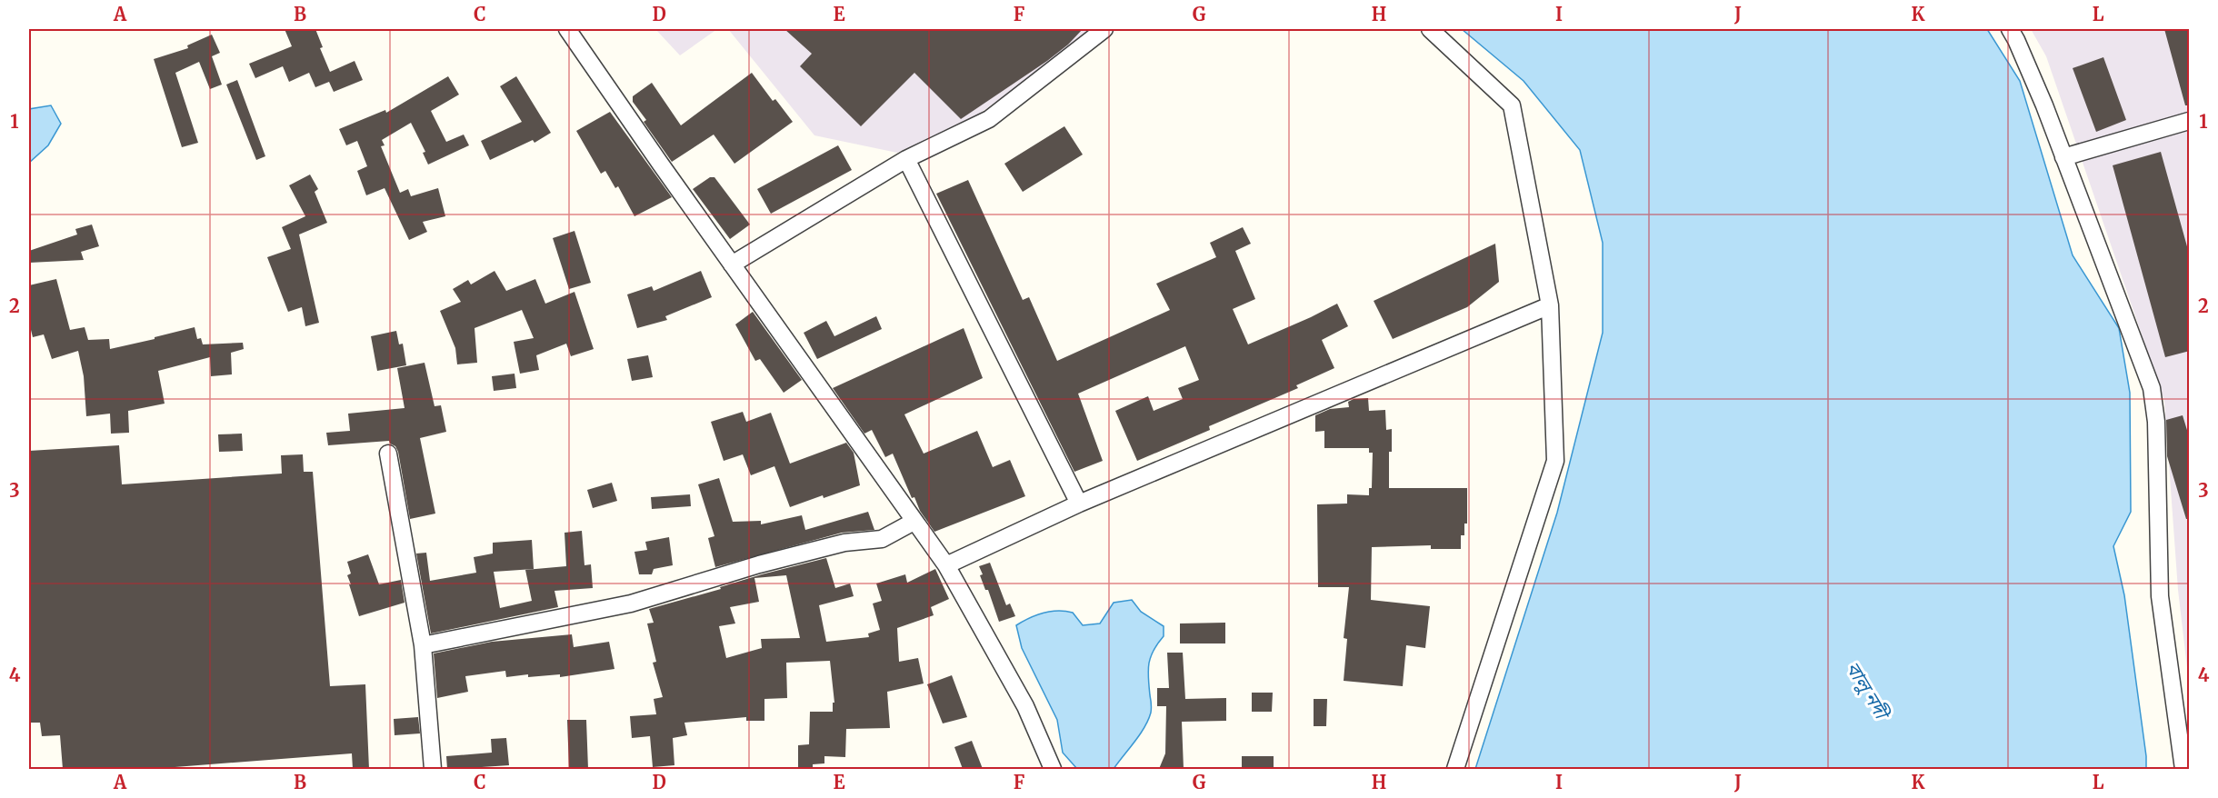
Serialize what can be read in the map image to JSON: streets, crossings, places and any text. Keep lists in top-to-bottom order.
{
  "water": ["বালু নদী"],
  "grid": {
    "columns": [
      "A",
      "B",
      "C",
      "D",
      "E",
      "F",
      "G",
      "H",
      "I",
      "J",
      "K",
      "L"
    ],
    "rows": [
      "1",
      "2",
      "3",
      "4"
    ]
  }
}
